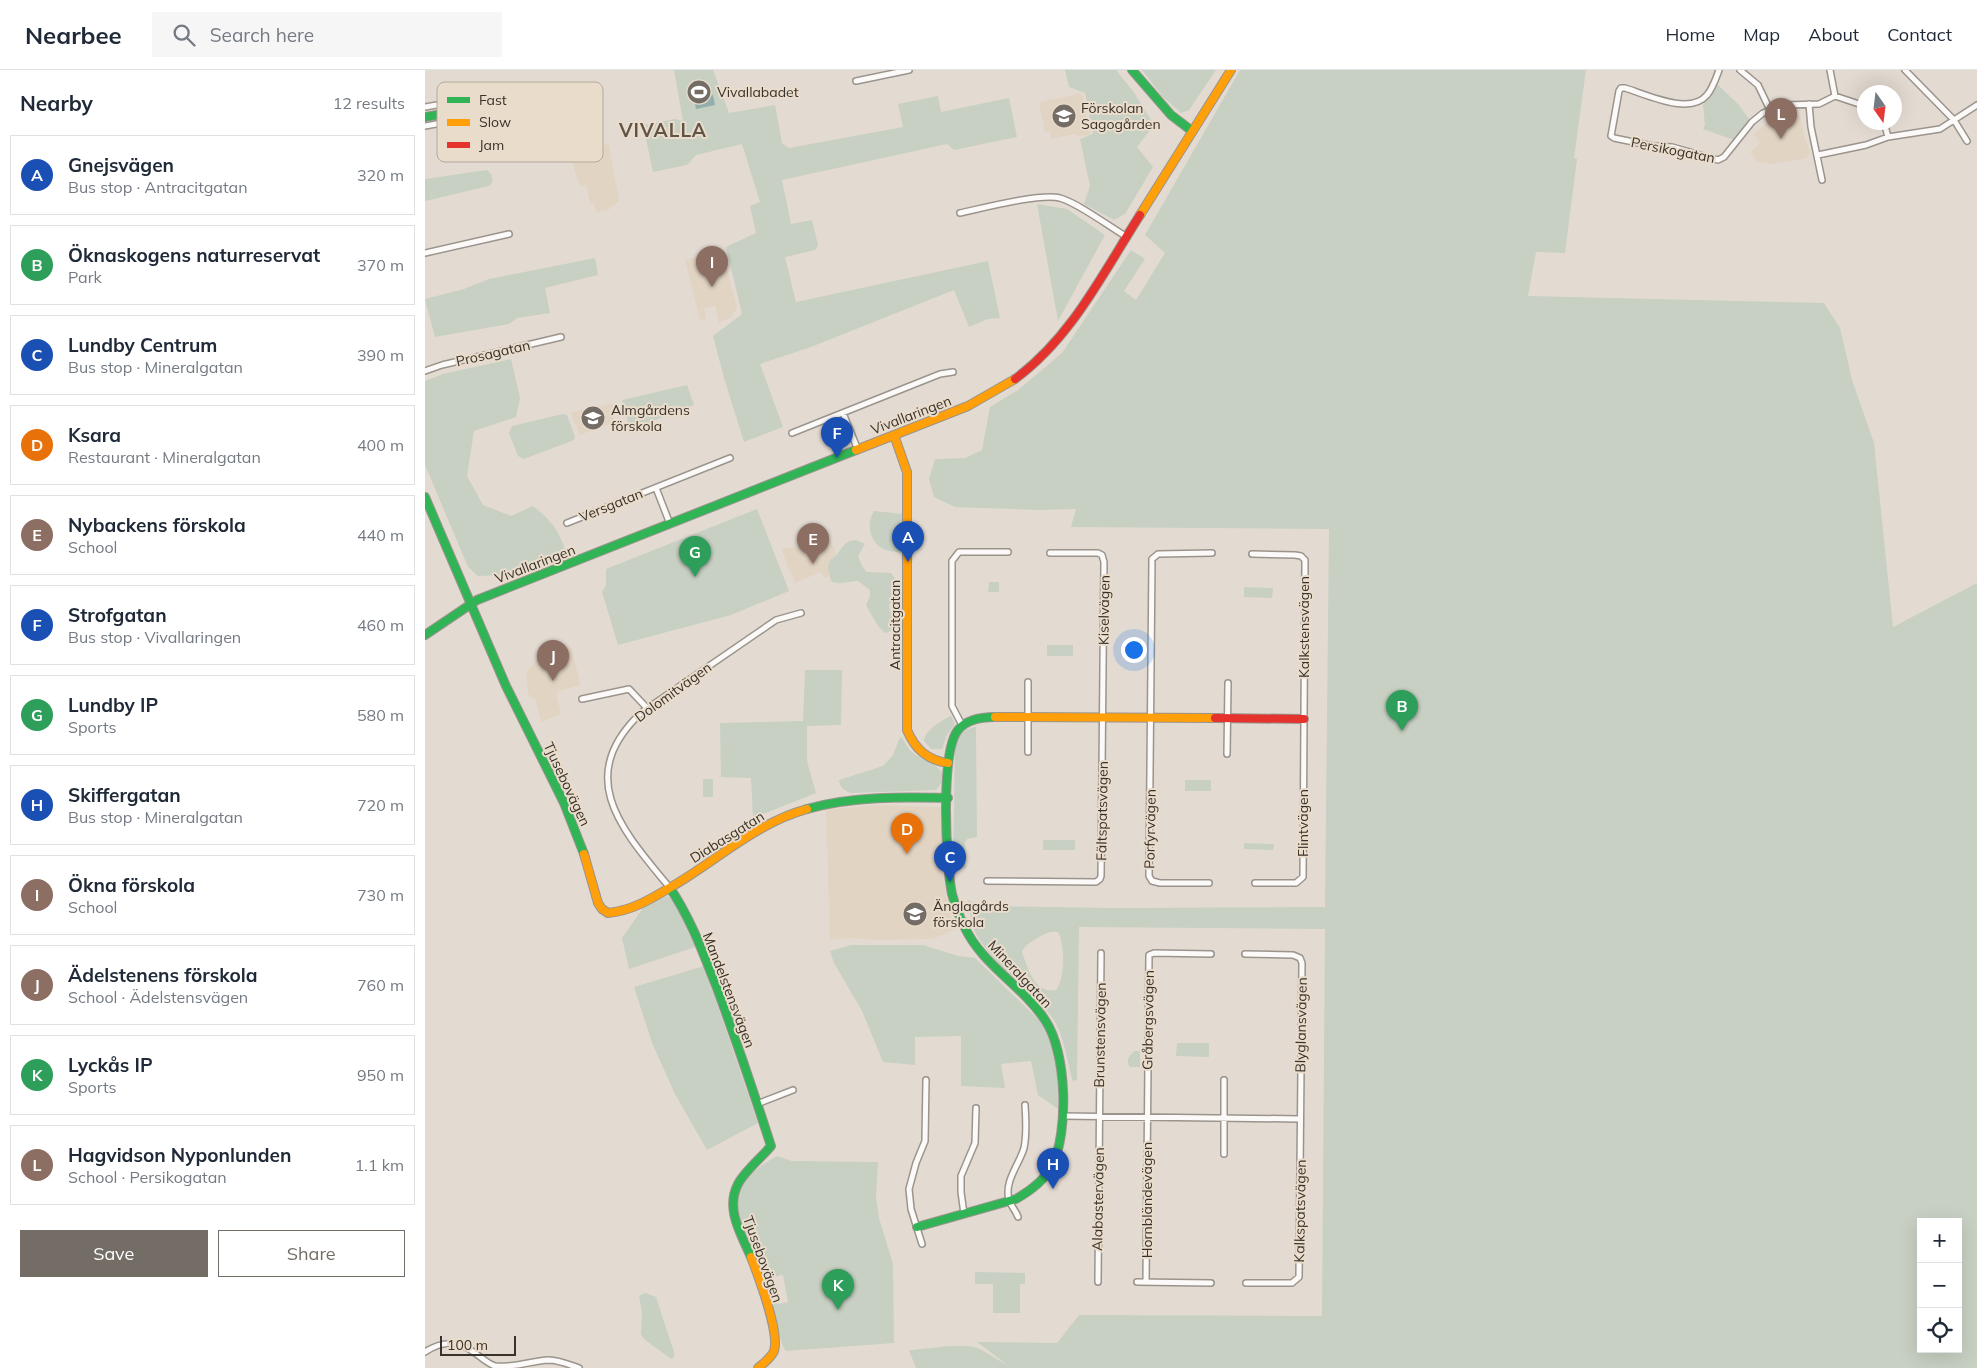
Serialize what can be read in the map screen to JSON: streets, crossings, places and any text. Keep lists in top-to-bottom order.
{
  "streets": {
    "street": [
      "Persikogatan",
      "Prosagatan",
      "Vivallaringen",
      "Versgatan",
      "Kiselvägen",
      "Antracitgatan",
      "Kalkstensvägen",
      "Dolomitvägen",
      "Tjusebovägen",
      "Fältspatsvägen",
      "Flintvägen",
      "Porfyrvägen",
      "Diabasgatan",
      "Mineralgatan",
      "Mandelstensvägen",
      "Gråbergsvägen",
      "Blyglansvägen",
      "Brunstensvägen",
      "Alabastervägen",
      "Hornbländevägen",
      "Kalkspatsvägen"
    ]
  },
  "crossings": [
    ["Vivallaringen", "Versgatan"],
    ["Vivallaringen", "Antracitgatan"],
    ["Vivallaringen", "Tjusebovägen"],
    ["Kiselvägen", "Fältspatsvägen"],
    ["Antracitgatan", "Mineralgatan"],
    ["Kalkstensvägen", "Flintvägen"],
    ["Dolomitvägen", "Tjusebovägen"],
    ["Dolomitvägen", "Diabasgatan"],
    ["Dolomitvägen", "Mandelstensvägen"],
    ["Tjusebovägen", "Diabasgatan"],
    ["Tjusebovägen", "Mandelstensvägen"],
    ["Diabasgatan", "Mineralgatan"],
    ["Diabasgatan", "Mandelstensvägen"],
    ["Gråbergsvägen", "Hornbländevägen"],
    ["Blyglansvägen", "Kalkspatsvägen"],
    ["Brunstensvägen", "Alabastervägen"]
  ],
  "districts": ["VIVALLA"],
  "places": {
    "sports": ["Vivallabadet"],
    "school or university": ["Förskolan Sagogården", "Almgårdens förskola", "Änglagårds förskola"]
  },
  "legend": ["Fast", "Slow", "Jam"],
  "scale_bar": "100 m",
  "north": "bottom",
  "page": {
    "header": "Nearbee",
    "search": "Search here",
    "nav": [
      "Home",
      "Map",
      "About",
      "Contact"
    ],
    "heading": ["Nearby", "12 results"],
    "pins": [
      "L",
      "I",
      "F",
      "A",
      "E",
      "G",
      "J",
      "B",
      "D",
      "C",
      "H",
      "K"
    ],
    "list": [
      {
        "mark": "A",
        "name": "Gnejsvägen",
        "note": "Bus stop · Antracitgatan",
        "value": "320 m"
      },
      {
        "mark": "B",
        "name": "Öknaskogens naturreservat",
        "note": "Park",
        "value": "370 m"
      },
      {
        "mark": "C",
        "name": "Lundby Centrum",
        "note": "Bus stop · Mineralgatan",
        "value": "390 m"
      },
      {
        "mark": "D",
        "name": "Ksara",
        "note": "Restaurant · Mineralgatan",
        "value": "400 m"
      },
      {
        "mark": "E",
        "name": "Nybackens förskola",
        "note": "School",
        "value": "440 m"
      },
      {
        "mark": "F",
        "name": "Strofgatan",
        "note": "Bus stop · Vivallaringen",
        "value": "460 m"
      },
      {
        "mark": "G",
        "name": "Lundby IP",
        "note": "Sports",
        "value": "580 m"
      },
      {
        "mark": "H",
        "name": "Skiffergatan",
        "note": "Bus stop · Mineralgatan",
        "value": "720 m"
      },
      {
        "mark": "I",
        "name": "Ökna förskola",
        "note": "School",
        "value": "730 m"
      },
      {
        "mark": "J",
        "name": "Ädelstenens förskola",
        "note": "School · Ädelstensvägen",
        "value": "760 m"
      },
      {
        "mark": "K",
        "name": "Lyckås IP",
        "note": "Sports",
        "value": "950 m"
      },
      {
        "mark": "L",
        "name": "Hagvidson Nyponlunden",
        "note": "School · Persikogatan",
        "value": "1.1 km"
      }
    ],
    "buttons": ["Save", "Share"],
    "map_buttons": ["+", "−"],
    "scale": "100 m"
  }
}
